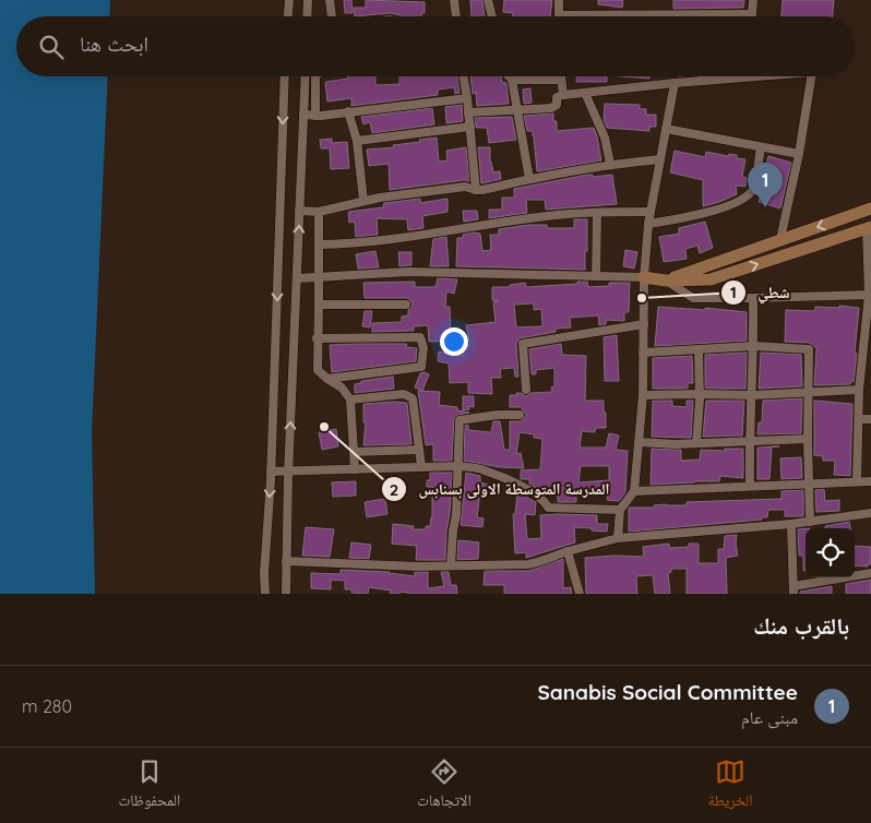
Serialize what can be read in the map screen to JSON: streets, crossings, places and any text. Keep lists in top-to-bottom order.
{
  "places": ["شطي", "المدرسة المتوسطة الاولى بسنابس"],
  "page": {
    "search": "ابحث هنا",
    "pins": "1",
    "heading": "بالقرب منك",
    "list": [
      {
        "mark": "1",
        "name": "Sanabis Social Committee",
        "note": "مبنى عام",
        "value": "280 m"
      }
    ],
    "nav": ["الخريطة", "الاتجاهات", "المحفوظات"]
  }
}
